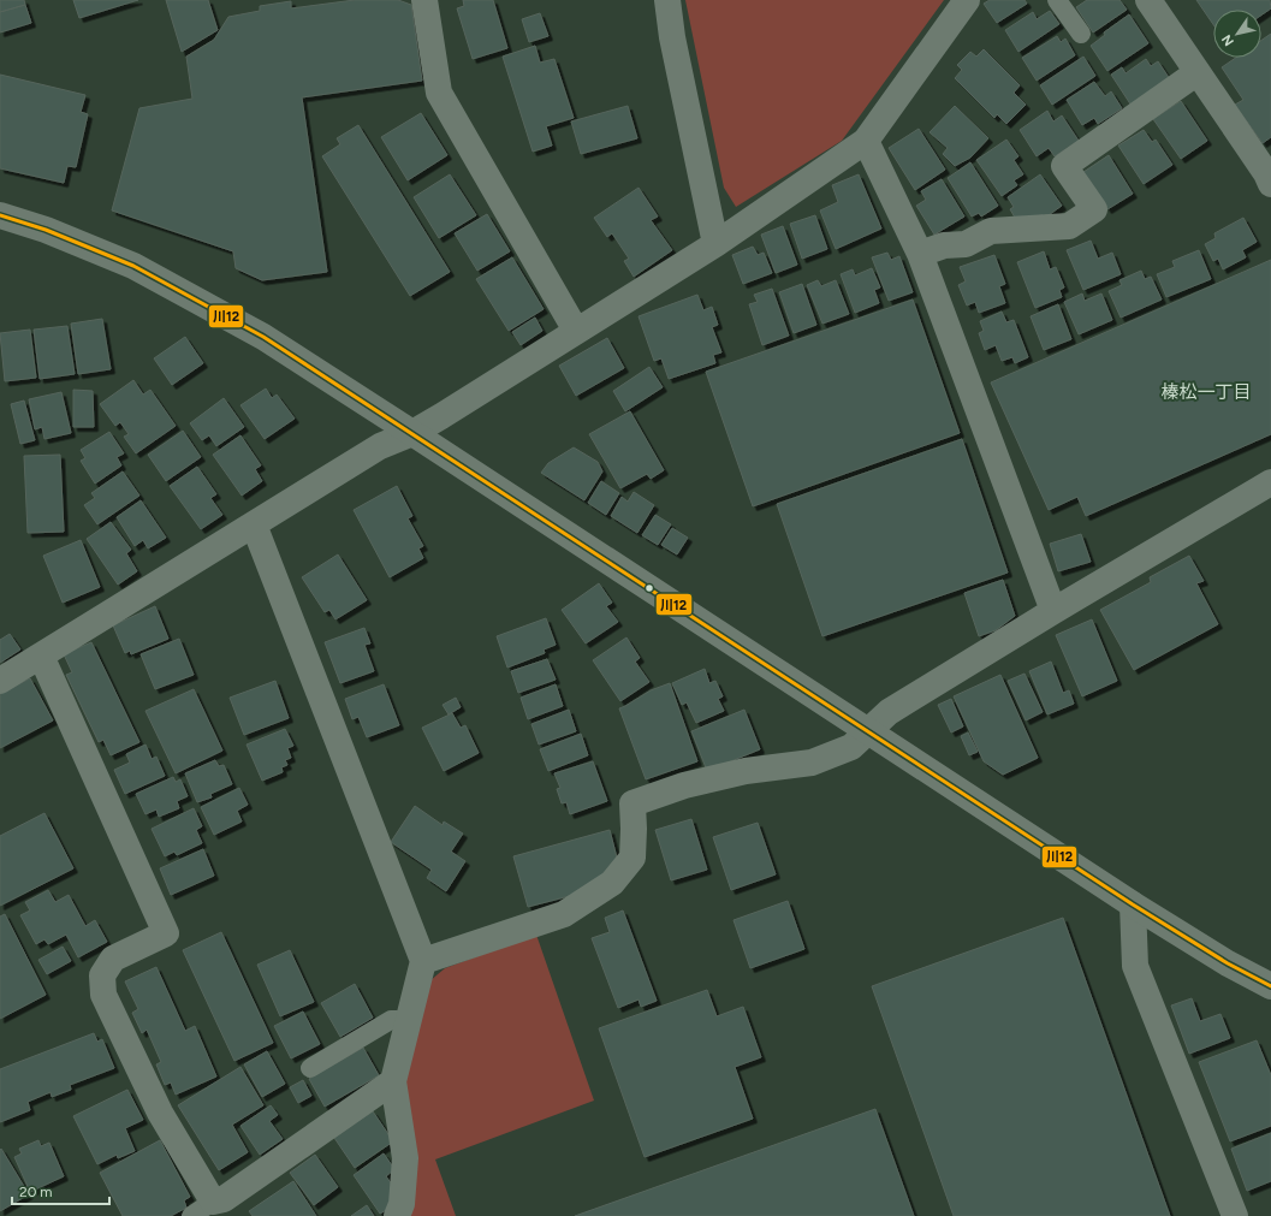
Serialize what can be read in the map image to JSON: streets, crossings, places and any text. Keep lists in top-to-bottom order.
{
  "districts": ["榛松一丁目"],
  "lines": ["transit line 川12"],
  "scale_bar": "20 m",
  "north": "bottom left"
}
